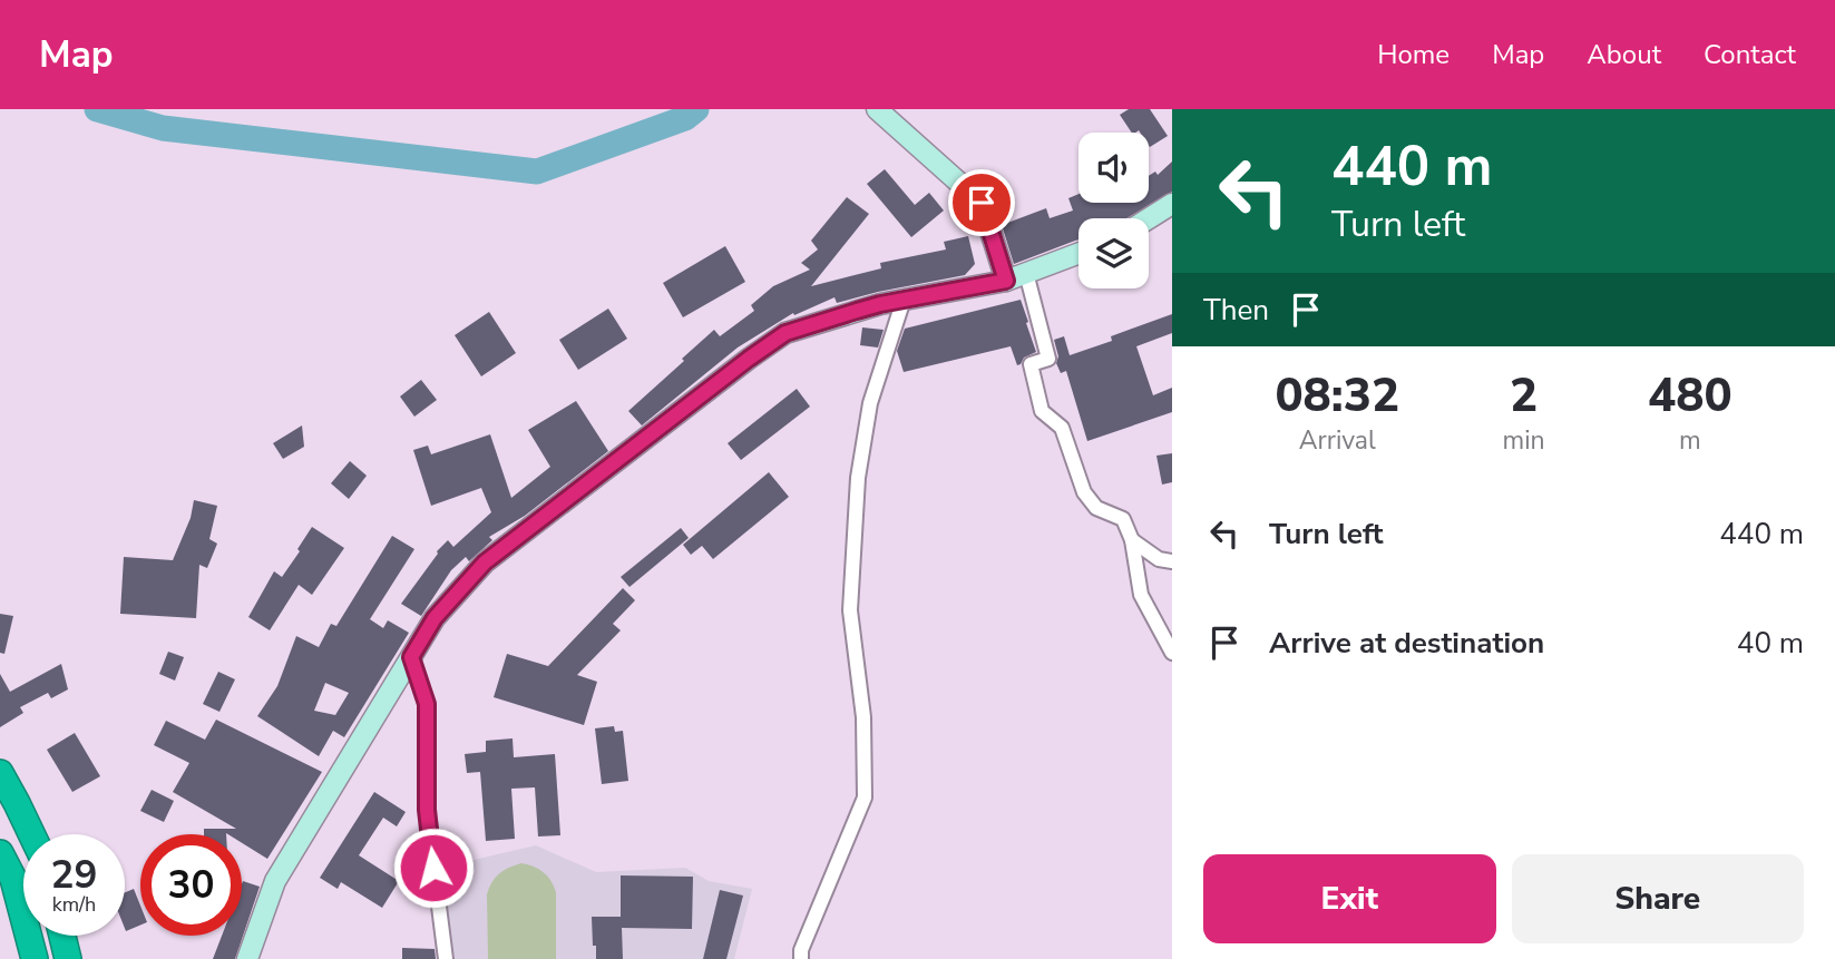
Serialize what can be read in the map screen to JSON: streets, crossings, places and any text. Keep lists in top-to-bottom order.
{
  "page": {
    "header": "Map",
    "nav": [
      "Home",
      "Map",
      "About",
      "Contact"
    ],
    "turn": ["440 m", "Turn left"],
    "then": "Then",
    "eta": [
      "08:32",
      "Arrival",
      "2",
      "min",
      "480",
      "m"
    ],
    "list": [
      {
        "name": "Turn left",
        "value": "440 m"
      },
      {
        "name": "Arrive at destination",
        "value": "40 m"
      }
    ],
    "speed": "29 km/h",
    "limit": "30",
    "buttons": ["Exit", "Share"]
  }
}
